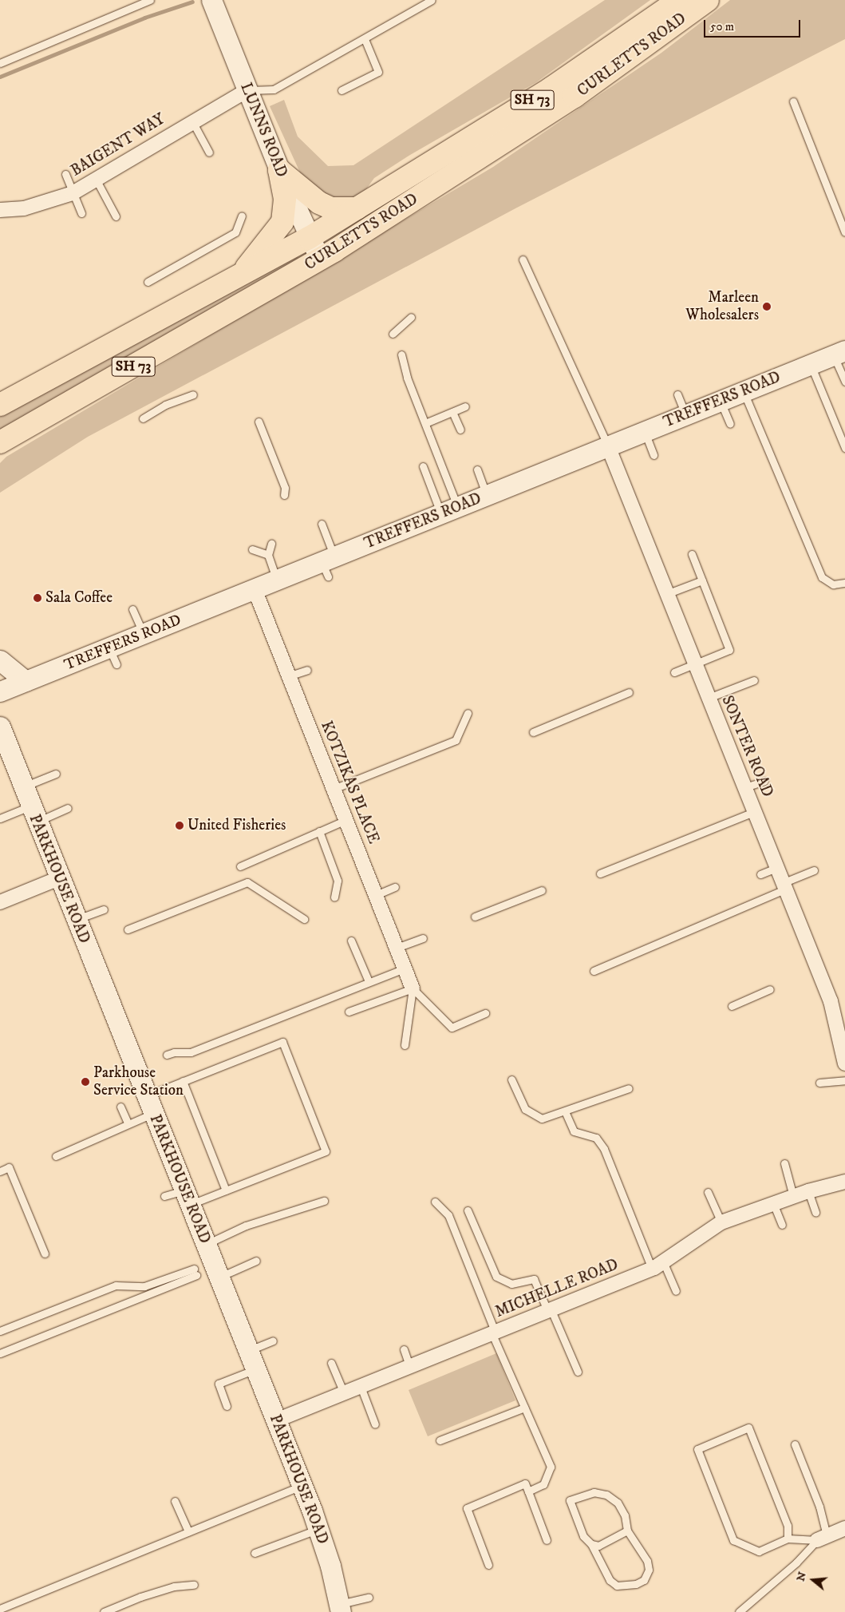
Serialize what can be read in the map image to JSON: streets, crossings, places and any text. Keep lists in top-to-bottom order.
{
  "streets": {
    "highway": ["CURLETTS ROAD", "SH 73"],
    "street": [
      "LUNNS ROAD",
      "BAIGENT WAY",
      "TREFFERS ROAD",
      "SONTER ROAD",
      "KOTZIKAS PLACE",
      "PARKHOUSE ROAD",
      "MICHELLE ROAD"
    ]
  },
  "crossings": [
    ["CURLETTS ROAD", "LUNNS ROAD"],
    ["LUNNS ROAD", "BAIGENT WAY"],
    ["TREFFERS ROAD", "SONTER ROAD"],
    ["TREFFERS ROAD", "KOTZIKAS PLACE"],
    ["PARKHOUSE ROAD", "MICHELLE ROAD"]
  ],
  "places": [
    "Marleen Wholesalers",
    "Sala Coffee",
    "United Fisheries",
    "Parkhouse Service Station"
  ],
  "scale_bar": "50 m",
  "north": "left"
}
